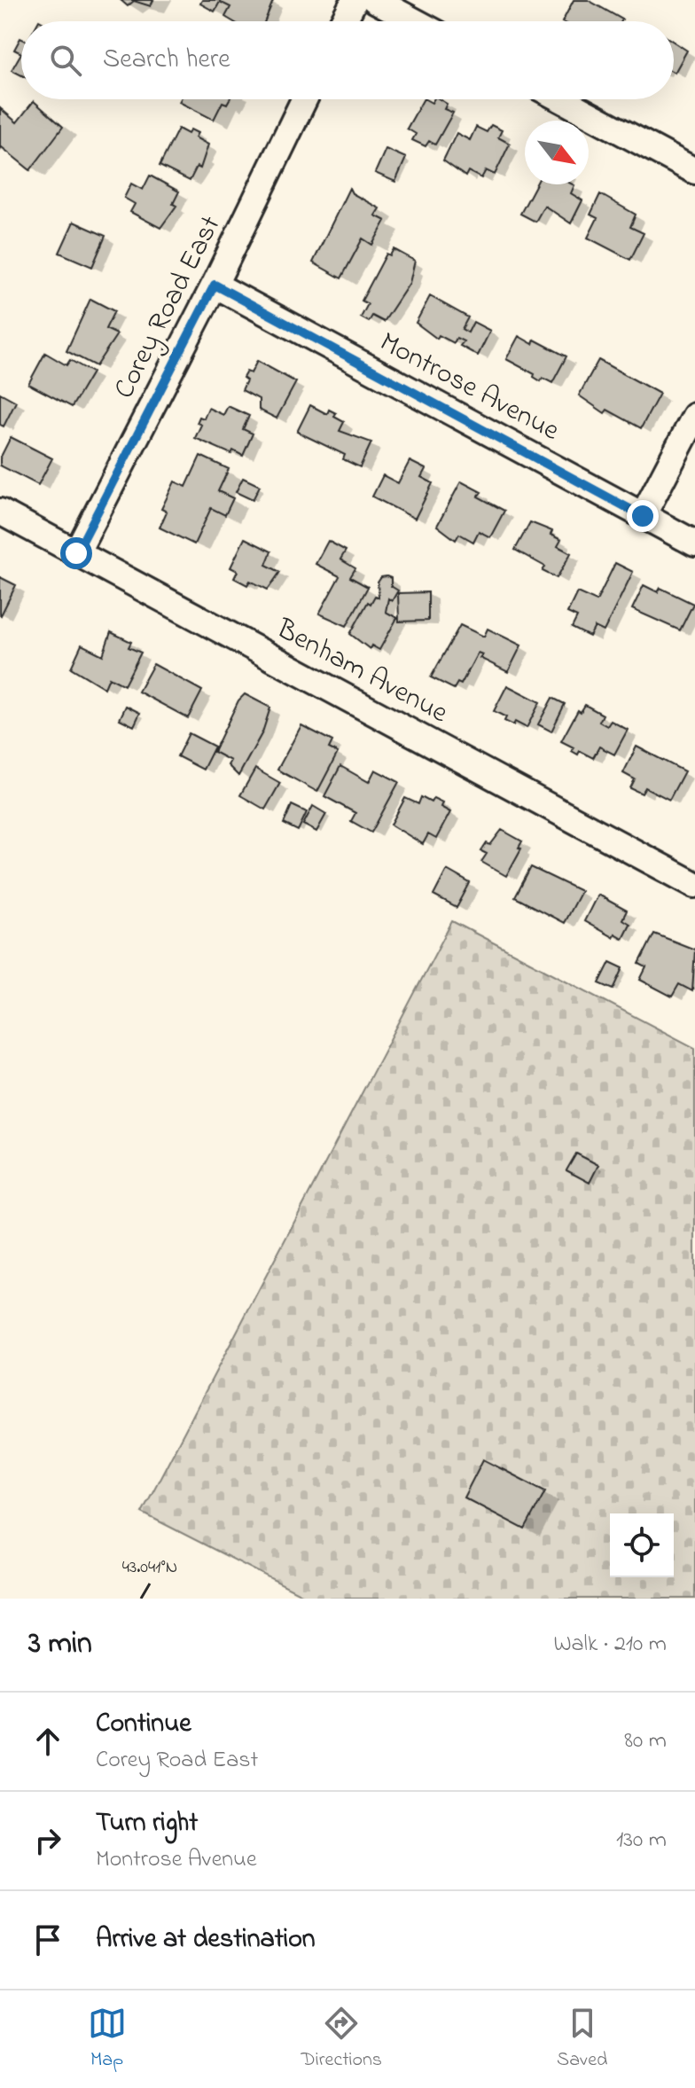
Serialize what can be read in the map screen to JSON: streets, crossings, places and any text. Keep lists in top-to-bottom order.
{
  "streets": {
    "street": ["Corey Road East", "Montrose Avenue", "Benham Avenue"]
  },
  "crossings": [
    ["Corey Road East", "Montrose Avenue"],
    ["Corey Road East", "Benham Avenue"]
  ],
  "north": "bottom right",
  "page": {
    "search": "Search here",
    "heading": ["3 min", "Walk · 210 m"],
    "list": [
      ["Continue", "Corey Road East", "80 m"],
      ["Turn right", "Montrose Avenue", "130 m"],
      "Arrive at destination"
    ],
    "nav": ["Map", "Directions", "Saved"]
  },
  "coordinates": ["43.041°N"]
}
